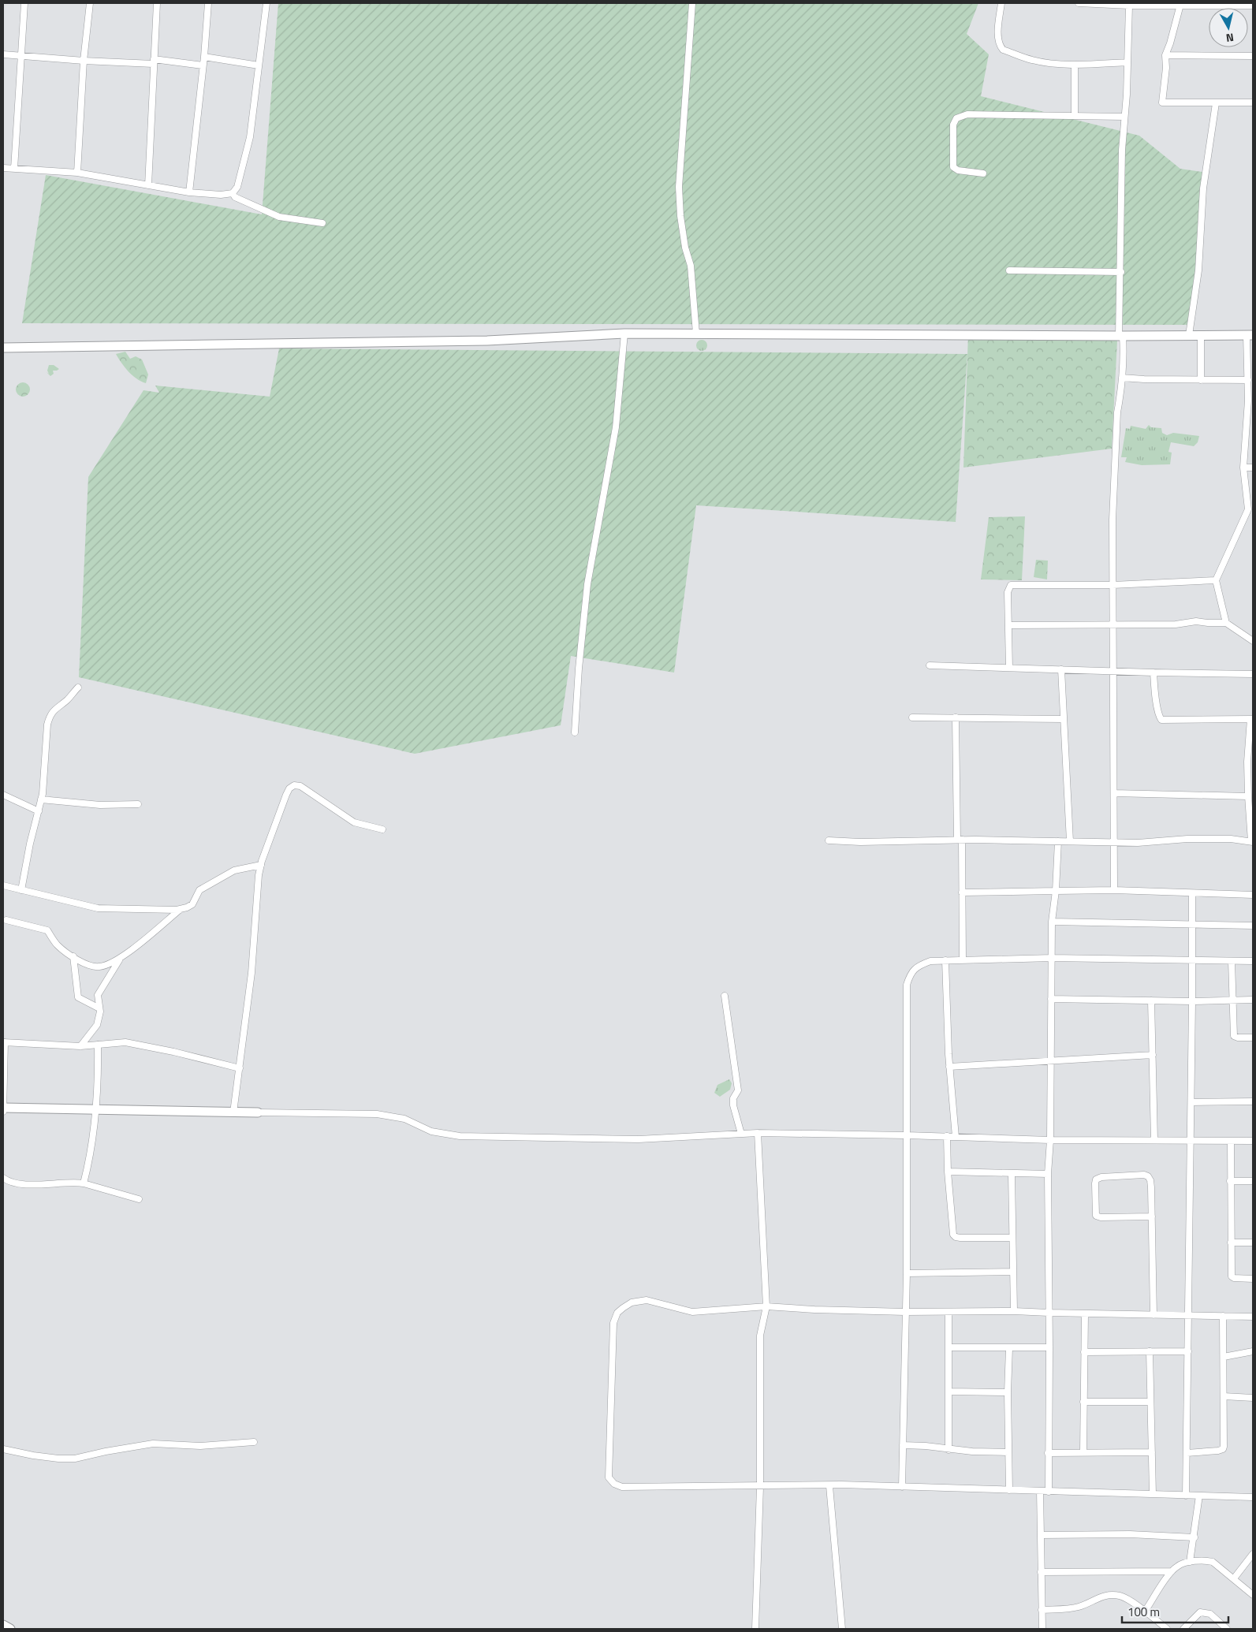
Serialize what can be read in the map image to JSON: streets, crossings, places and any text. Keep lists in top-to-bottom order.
{
  "scale_bar": "100 m",
  "north": "bottom"
}
